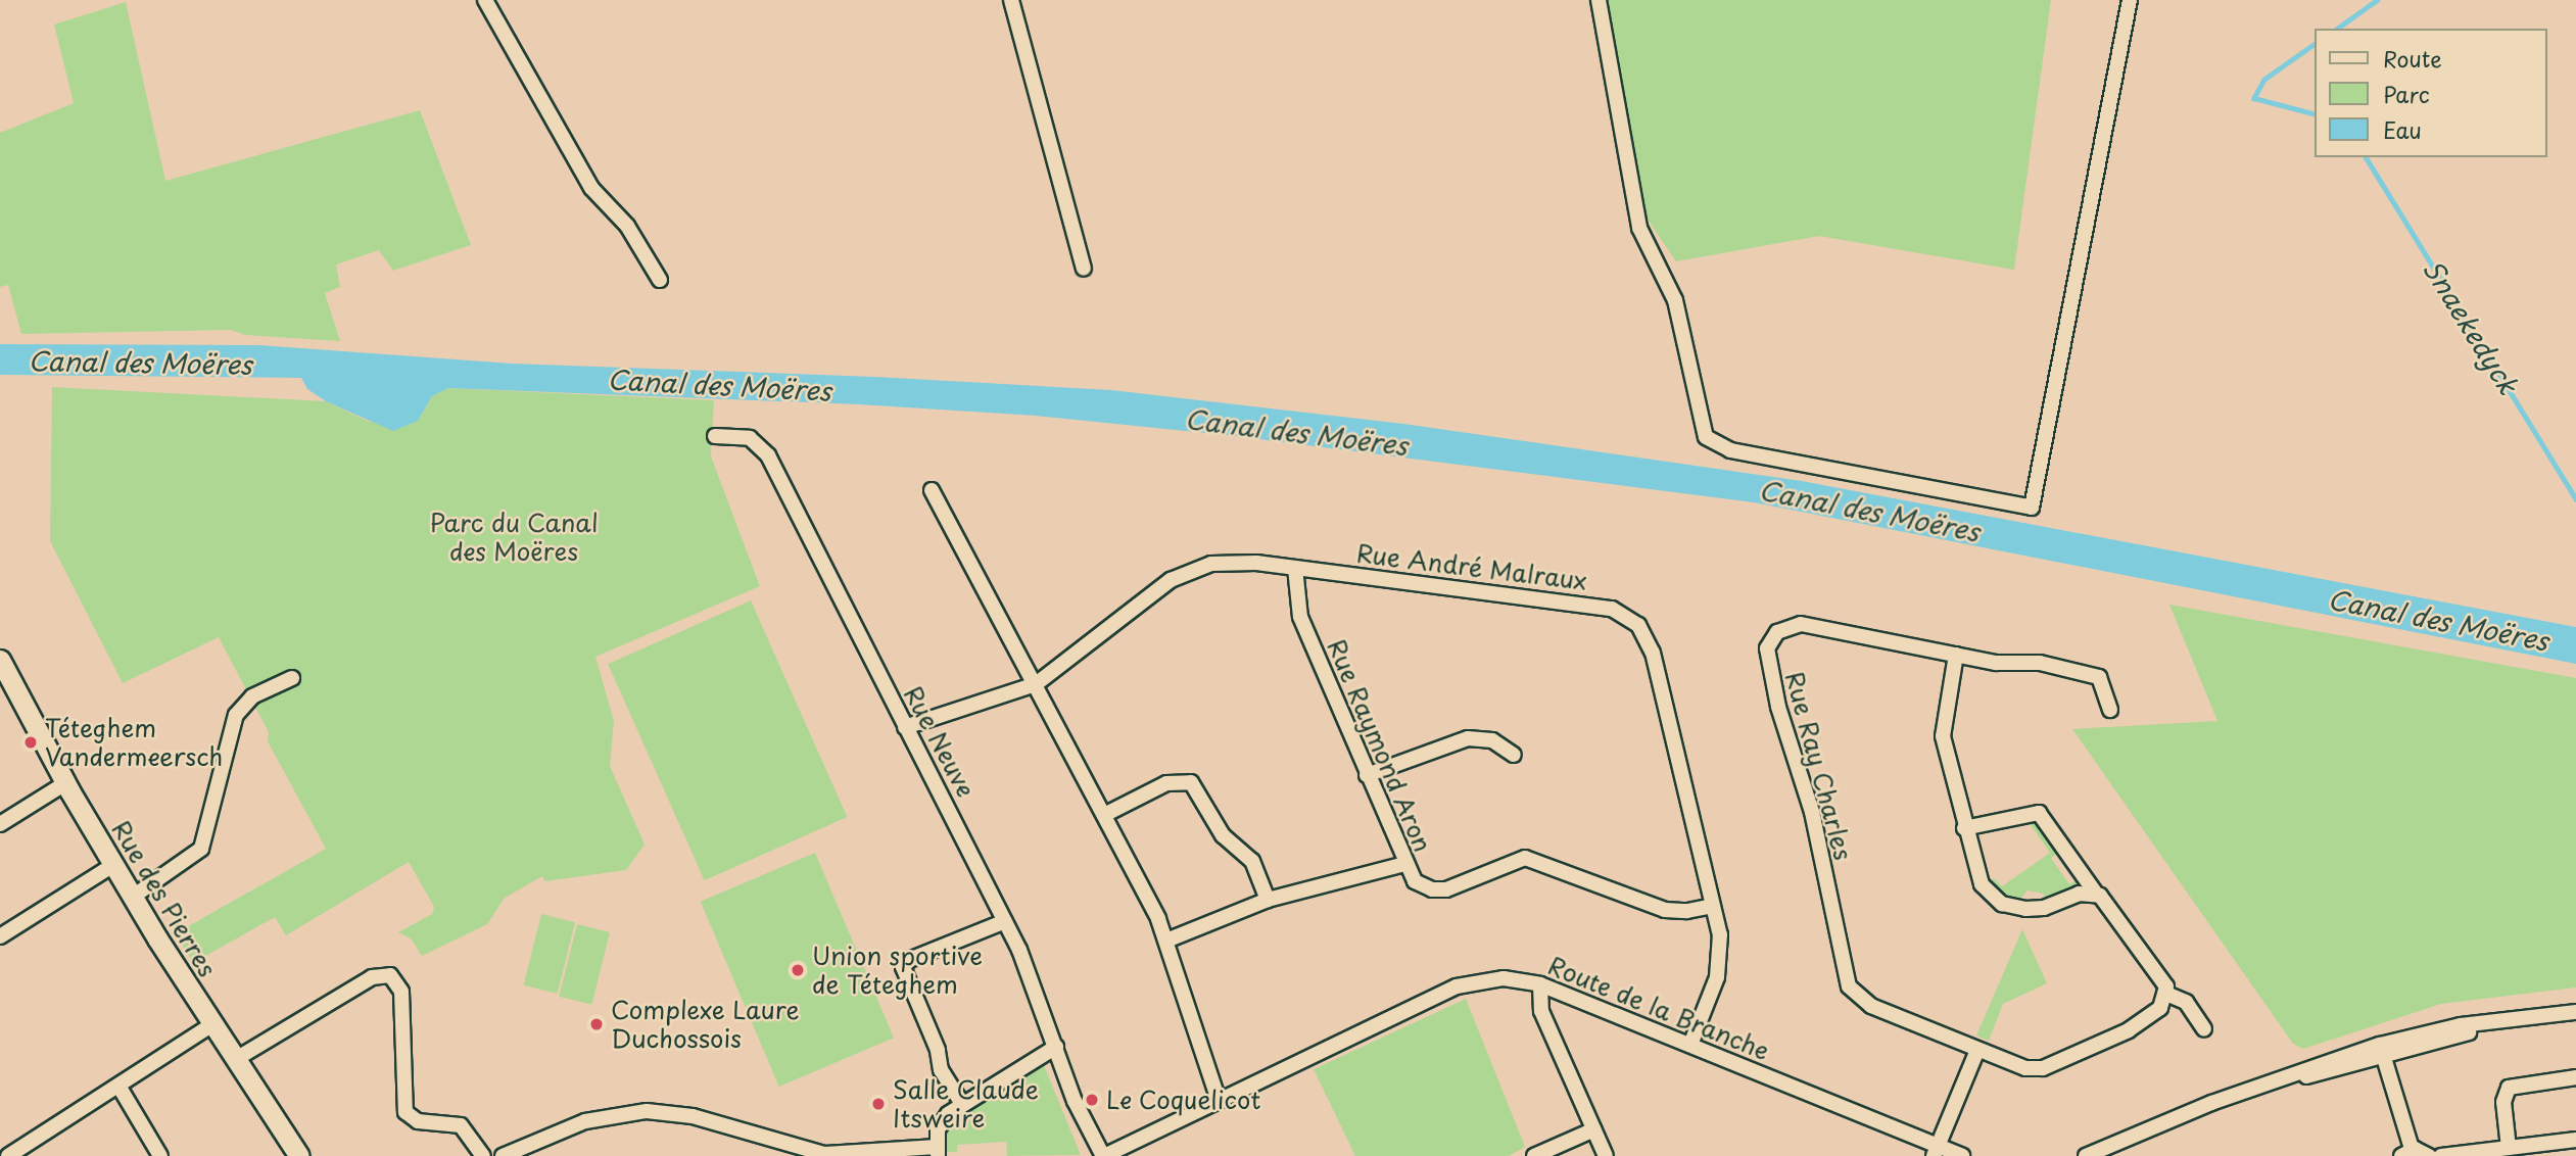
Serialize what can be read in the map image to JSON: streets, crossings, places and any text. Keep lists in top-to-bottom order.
{
  "streets": {
    "main road": ["Rue des Pierres"],
    "street": [
      "Rue André Malraux",
      "Rue Neuve",
      "Rue Raymond Aron",
      "Rue Ray Charles",
      "Route de la Branche"
    ]
  },
  "crossings": [
    ["Rue André Malraux", "Rue Neuve"],
    ["Rue André Malraux", "Rue Raymond Aron"],
    ["Rue André Malraux", "Route de la Branche"],
    ["Rue Neuve", "Route de la Branche"]
  ],
  "water": ["Snaekedyck", "Canal des Moëres"],
  "parks": ["Parc du Canal des Moëres"],
  "places": [
    "Téteghem Vandermeersch",
    "Union sportive de Téteghem",
    "Complexe Laure Duchossois",
    "Le Coquelicot",
    "Salle Claude Itsweire"
  ],
  "legend": ["Route", "Parc", "Eau"]
}
